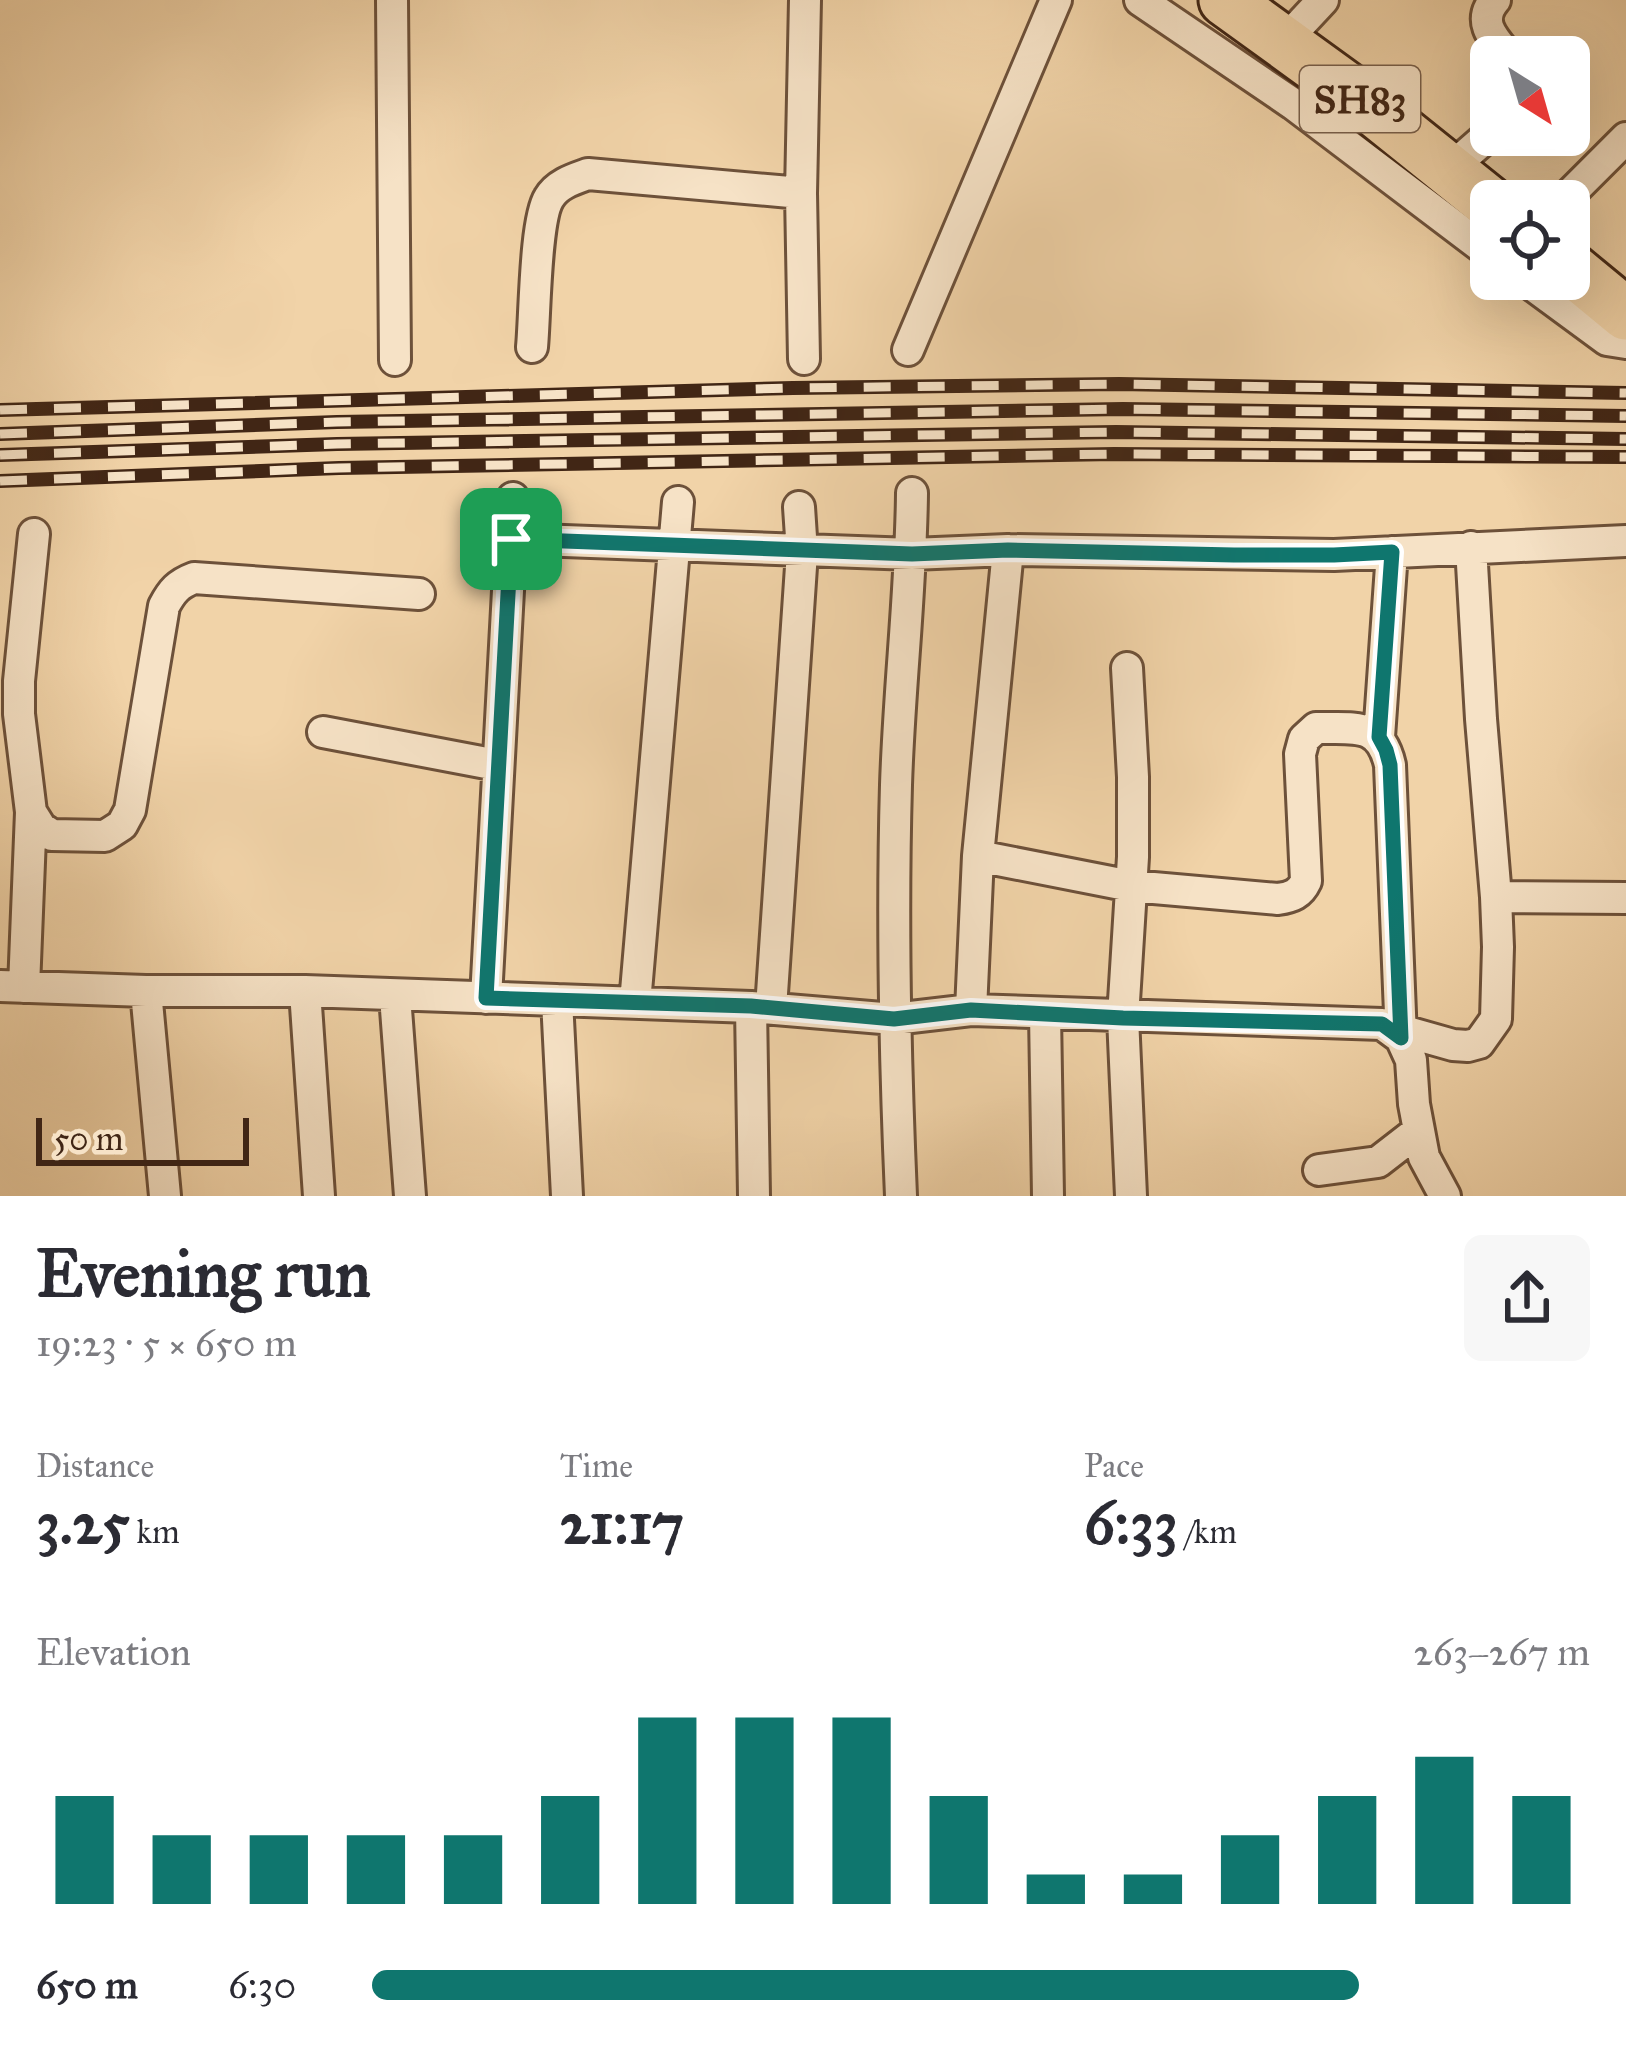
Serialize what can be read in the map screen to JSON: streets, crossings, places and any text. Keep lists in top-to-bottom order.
{
  "streets": {
    "main road": ["SH83"]
  },
  "scale_bar": "50 m",
  "north": "bottom right",
  "page": {
    "scale": "50 m",
    "heading": ["Evening run", "19:23 · 5 × 650 m"],
    "stats": [
      ["Distance", "3.25 km"],
      ["Time", "21:17"],
      ["Pace", "6:33 /km"]
    ],
    "chart": ["Elevation", "263–267 m"],
    "list": [
      {
        "name": "650 m",
        "note": "6:30"
      }
    ]
  }
}
